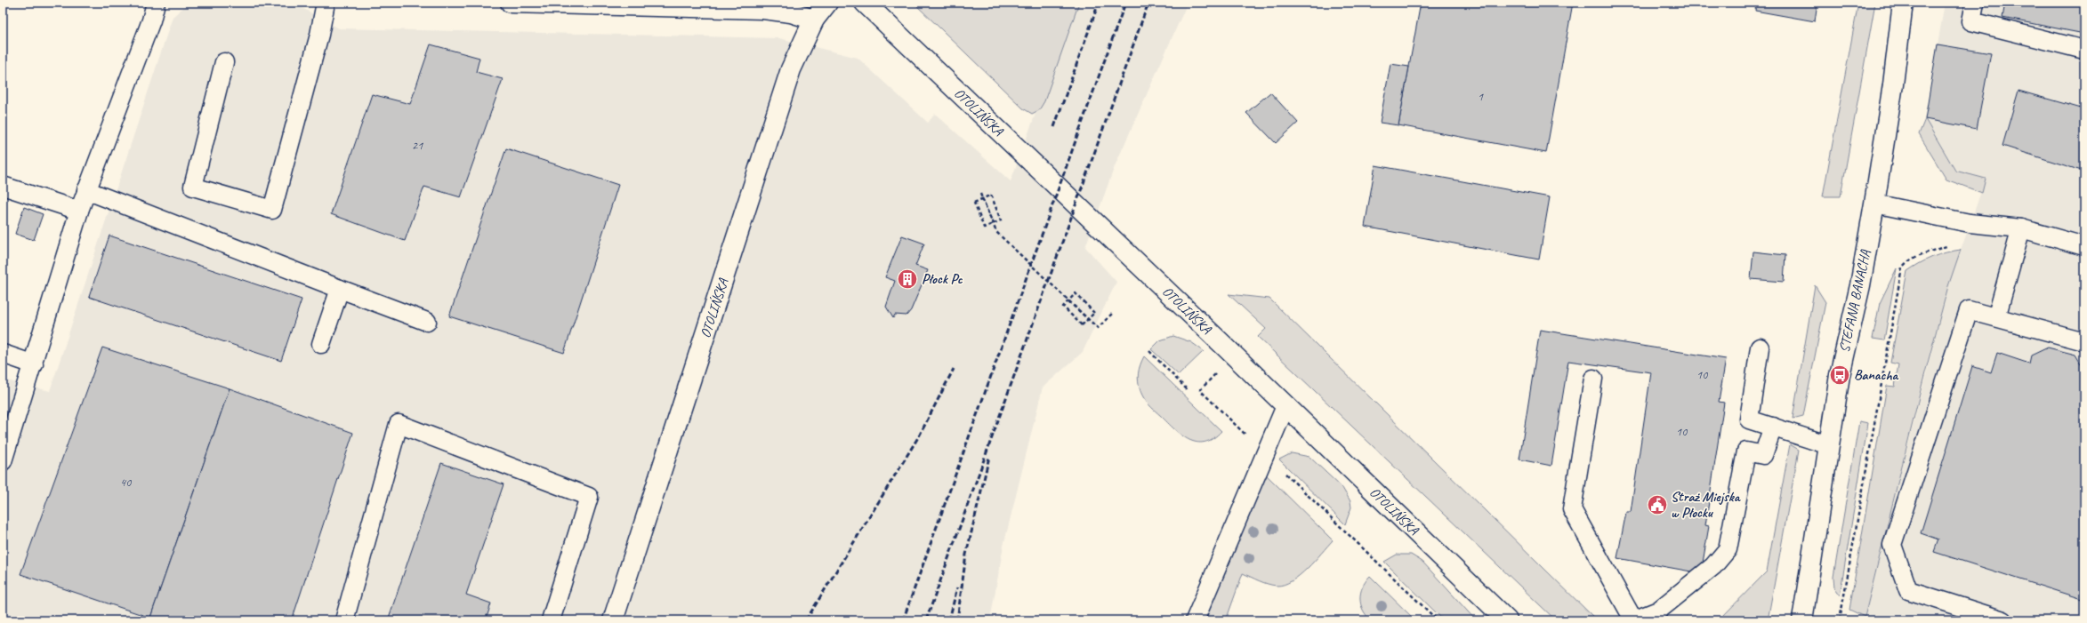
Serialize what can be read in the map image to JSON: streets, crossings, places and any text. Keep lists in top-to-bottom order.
{
  "streets": {
    "street": ["OTOLIŃSKA", "STEFANA BANACHA"]
  },
  "places": {
    "building": ["Płock Pc"],
    "bus stop": ["Banacha"],
    "public building": ["Straż Miejska w Płocku"]
  },
  "house_numbers": [
    "1",
    "21",
    "10",
    "10",
    "40"
  ]
}
